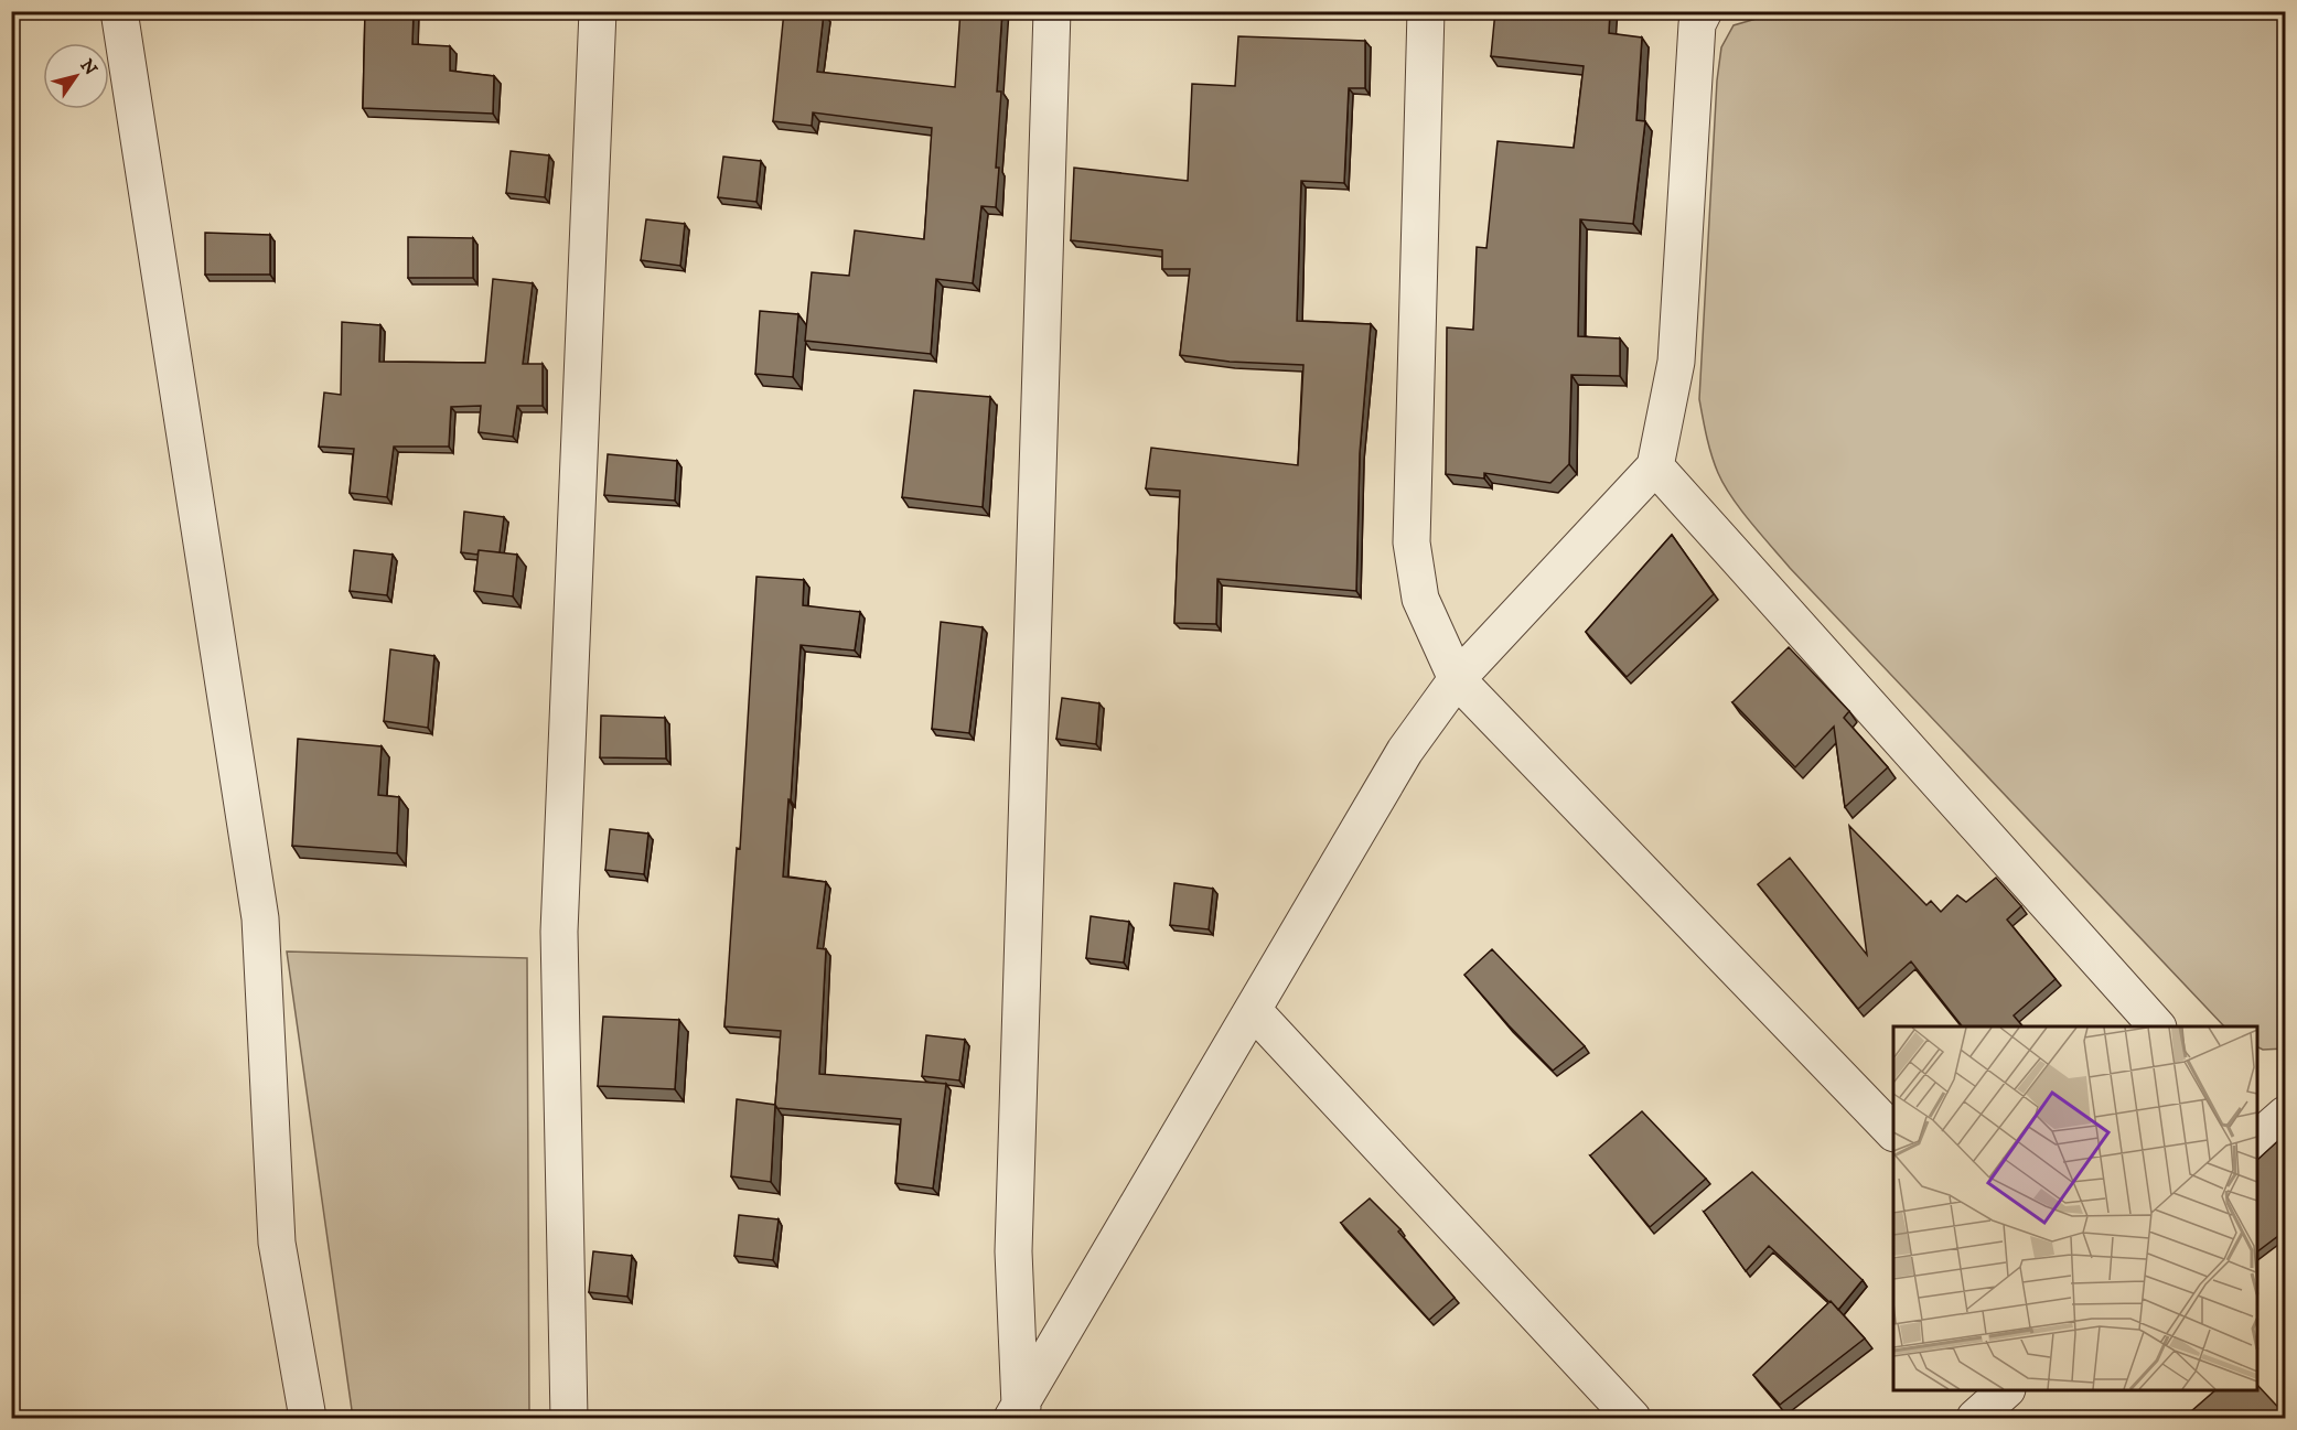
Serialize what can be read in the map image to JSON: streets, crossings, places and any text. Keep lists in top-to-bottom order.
{
  "north": "top right"
}
